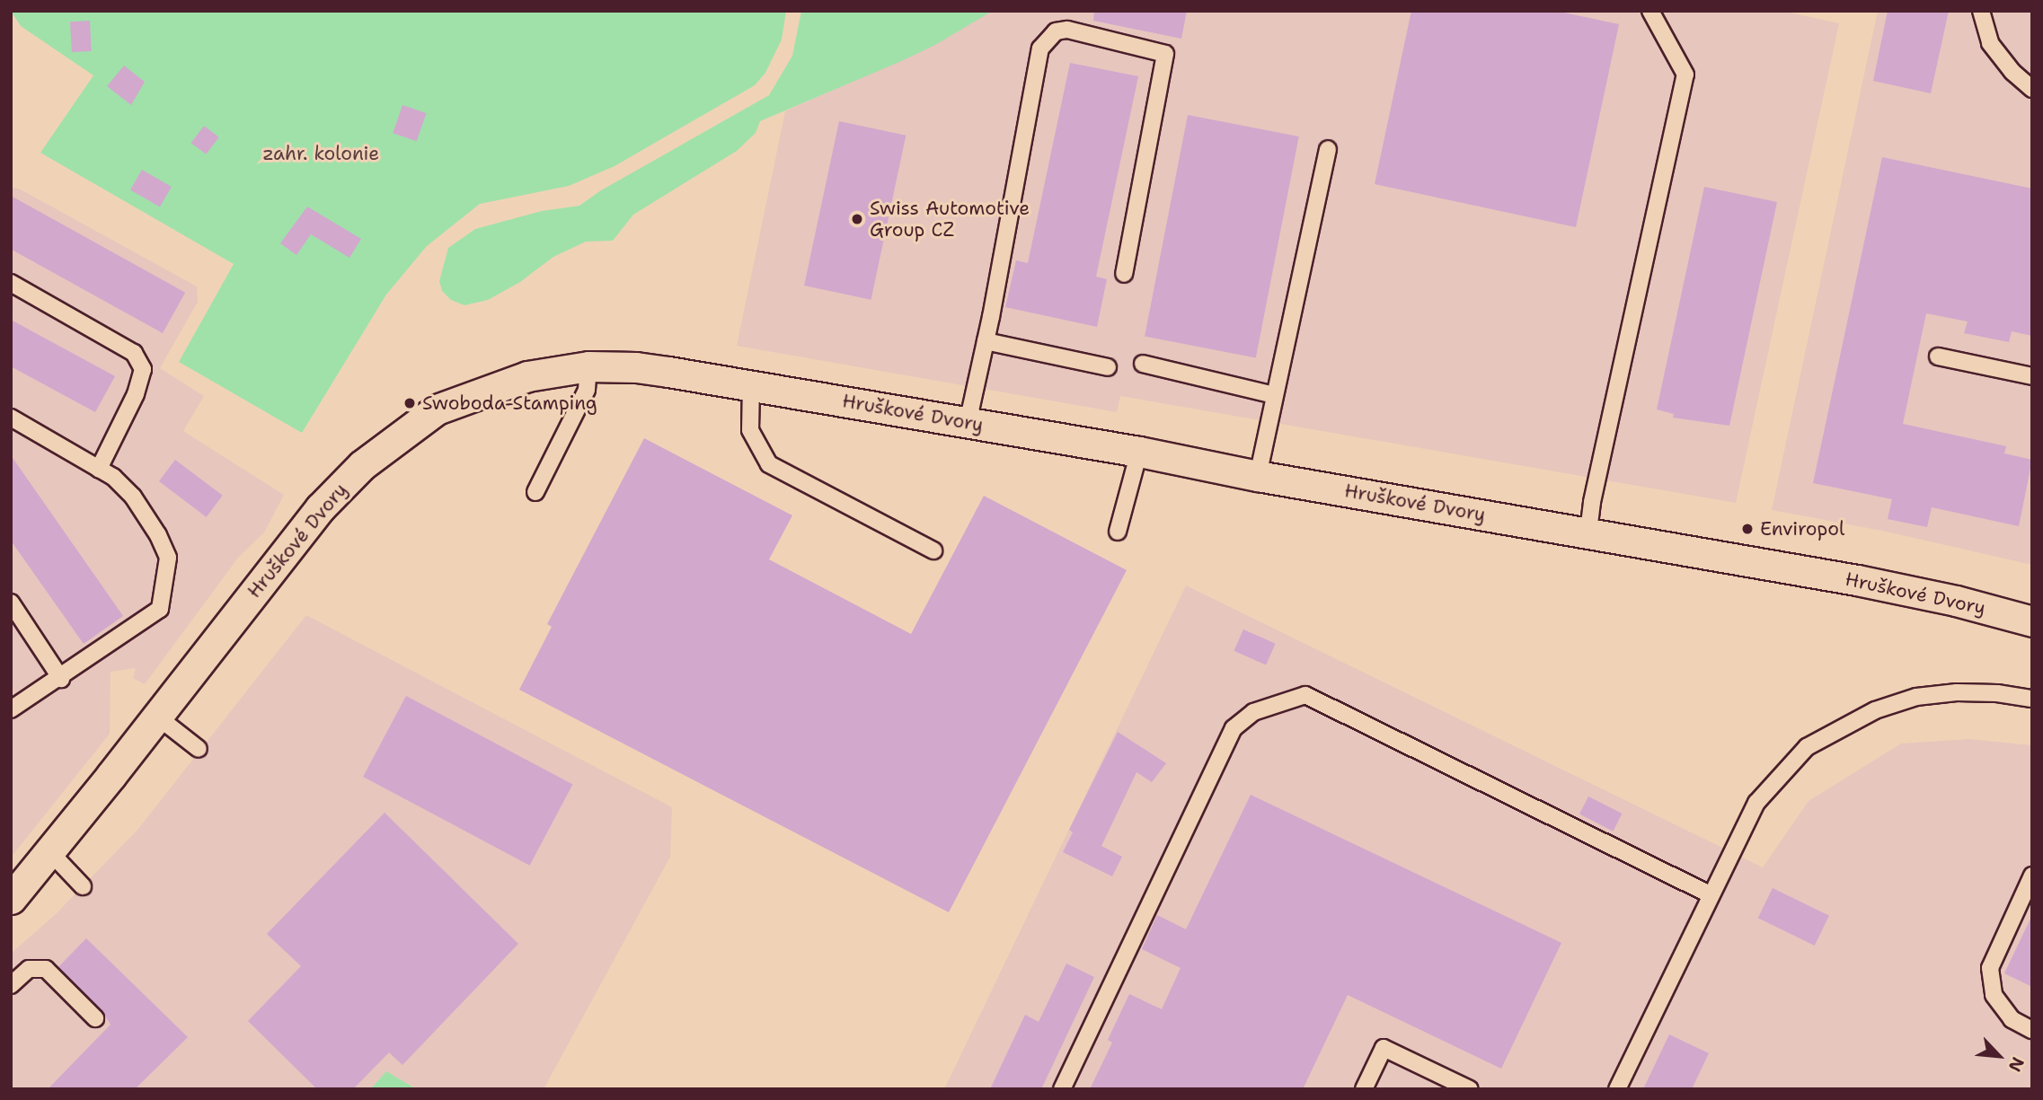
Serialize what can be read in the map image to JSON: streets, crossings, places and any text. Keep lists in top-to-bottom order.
{
  "streets": {
    "street": ["Hruškové Dvory"]
  },
  "parks": ["zahr. kolonie"],
  "places": ["Swiss Automotive Group CZ", "Swoboda-Stamping", "Enviropol"],
  "north": "bottom right"
}
